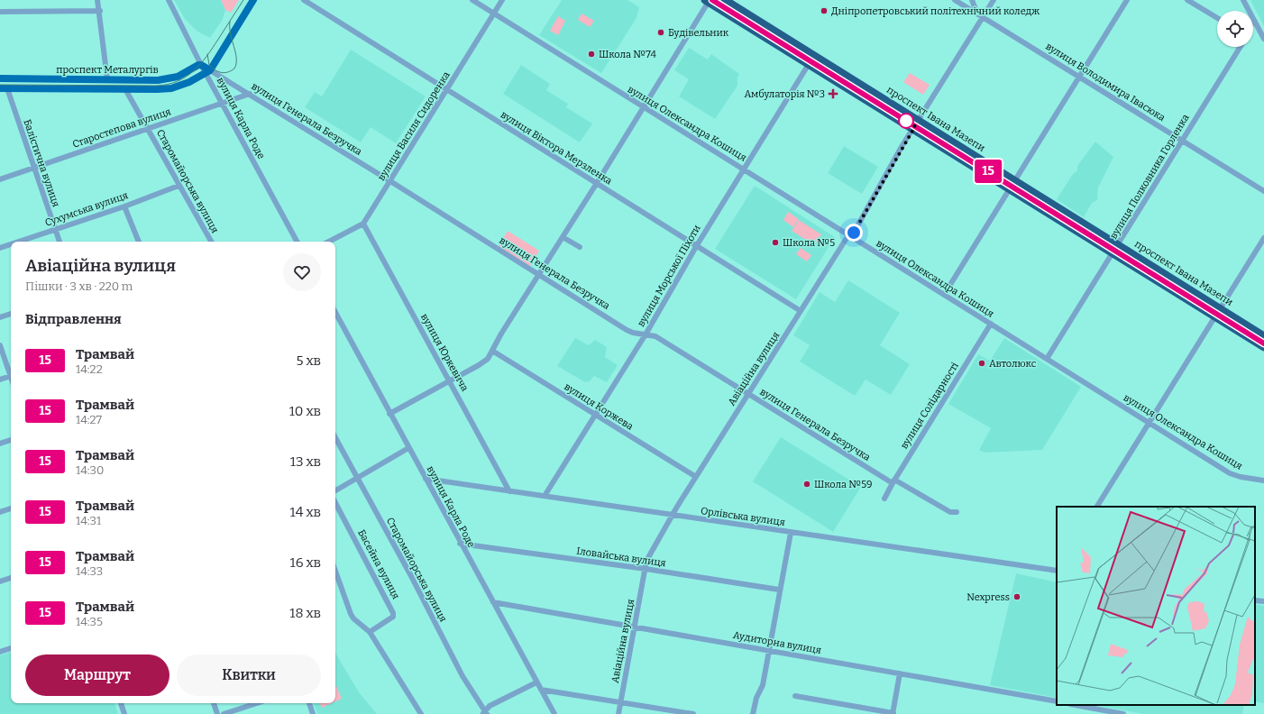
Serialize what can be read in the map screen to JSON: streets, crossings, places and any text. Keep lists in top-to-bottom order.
{
  "streets": {
    "highway": ["проспект Івана Мазепи"],
    "main road": ["проспект Металургів"],
    "street": [
      "вулиця Володимира Івасюка",
      "вулиця Карла Роде",
      "вулиця Генерала Безручка",
      "вулиця Олександра Кошиця",
      "вулиця Василя Сидоренка",
      "Старостепова вулиця",
      "вулиця Віктора Мерзленка",
      "Балістична вулиця",
      "вулиця Полковника Горленка",
      "Старомайорська вулиця",
      "Сухумська вулиця",
      "вулиця Морської Піхоти",
      "вулиця Юркевича",
      "Авіаційна вулиця",
      "вулиця Солідарності",
      "вулиця Коржева",
      "Орлівська вулиця",
      "Іловайська вулиця",
      "Басейна вулиця",
      "Аудиторна вулиця"
    ]
  },
  "crossings": [
    ["проспект Металургів", "вулиця Карла Роде"],
    ["проспект Металургів", "вулиця Генерала Безручка"],
    ["проспект Металургів", "Балістична вулиця"],
    ["проспект Металургів", "Старомайорська вулиця"],
    ["вулиця Володимира Івасюка", "вулиця Полковника Горленка"],
    ["вулиця Володимира Івасюка", "Авіаційна вулиця"],
    ["вулиця Карла Роде", "вулиця Генерала Безручка"],
    ["вулиця Карла Роде", "Старостепова вулиця"],
    ["вулиця Карла Роде", "Орлівська вулиця"],
    ["вулиця Карла Роде", "Іловайська вулиця"],
    ["вулиця Карла Роде", "Аудиторна вулиця"],
    ["вулиця Генерала Безручка", "вулиця Василя Сидоренка"],
    ["вулиця Генерала Безручка", "Старостепова вулиця"],
    ["вулиця Генерала Безручка", "вулиця Морської Піхоти"],
    ["вулиця Генерала Безручка", "Авіаційна вулиця"],
    ["вулиця Генерала Безручка", "вулиця Солідарності"],
    ["проспект Івана Мазепи", "вулиця Полковника Горленка"],
    ["проспект Івана Мазепи", "вулиця Морської Піхоти"],
    ["проспект Івана Мазепи", "Авіаційна вулиця"],
    ["вулиця Олександра Кошиця", "вулиця Василя Сидоренка"],
    ["вулиця Олександра Кошиця", "вулиця Полковника Горленка"],
    ["вулиця Олександра Кошиця", "вулиця Морської Піхоти"],
    ["вулиця Олександра Кошиця", "Авіаційна вулиця"],
    ["вулиця Олександра Кошиця", "вулиця Солідарності"],
    ["вулиця Василя Сидоренка", "вулиця Віктора Мерзленка"],
    ["вулиця Василя Сидоренка", "вулиця Юркевича"],
    ["Старостепова вулиця", "Балістична вулиця"],
    ["Старостепова вулиця", "Старомайорська вулиця"],
    ["вулиця Віктора Мерзленка", "вулиця Морської Піхоти"],
    ["вулиця Віктора Мерзленка", "Авіаційна вулиця"],
    ["Балістична вулиця", "Сухумська вулиця"],
    ["Старомайорська вулиця", "Сухумська вулиця"],
    ["вулиця Морської Піхоти", "вулиця Коржева"],
    ["вулиця Морської Піхоти", "Орлівська вулиця"],
    ["вулиця Юркевича", "Орлівська вулиця"],
    ["Авіаційна вулиця", "вулиця Коржева"],
    ["Авіаційна вулиця", "Орлівська вулиця"],
    ["Авіаційна вулиця", "Іловайська вулиця"],
    ["Авіаційна вулиця", "Аудиторна вулиця"]
  ],
  "places": {
    "other": [
      "Дніпропетровський політехнічний коледж",
      "Будівельник",
      "Школа №74",
      "Школа №5",
      "Автолюкс",
      "Школа №59",
      "Nexpress"
    ],
    "health": ["Амбулаторія №3"]
  },
  "lines": ["tram line 15"],
  "page": {
    "on_map": "15",
    "heading": [
      ["Авіаційна вулиця", "Пішки · 3 хв · 220 m"],
      "Відправлення"
    ],
    "list": [
      {
        "mark": "15",
        "name": "Трамвай",
        "note": "14:22",
        "value": "5 хв"
      },
      {
        "mark": "15",
        "name": "Трамвай",
        "note": "14:27",
        "value": "10 хв"
      },
      {
        "mark": "15",
        "name": "Трамвай",
        "note": "14:30",
        "value": "13 хв"
      },
      {
        "mark": "15",
        "name": "Трамвай",
        "note": "14:31",
        "value": "14 хв"
      },
      {
        "mark": "15",
        "name": "Трамвай",
        "note": "14:33",
        "value": "16 хв"
      },
      {
        "mark": "15",
        "name": "Трамвай",
        "note": "14:35",
        "value": "18 хв"
      }
    ],
    "buttons": ["Маршрут", "Квитки"]
  }
}
